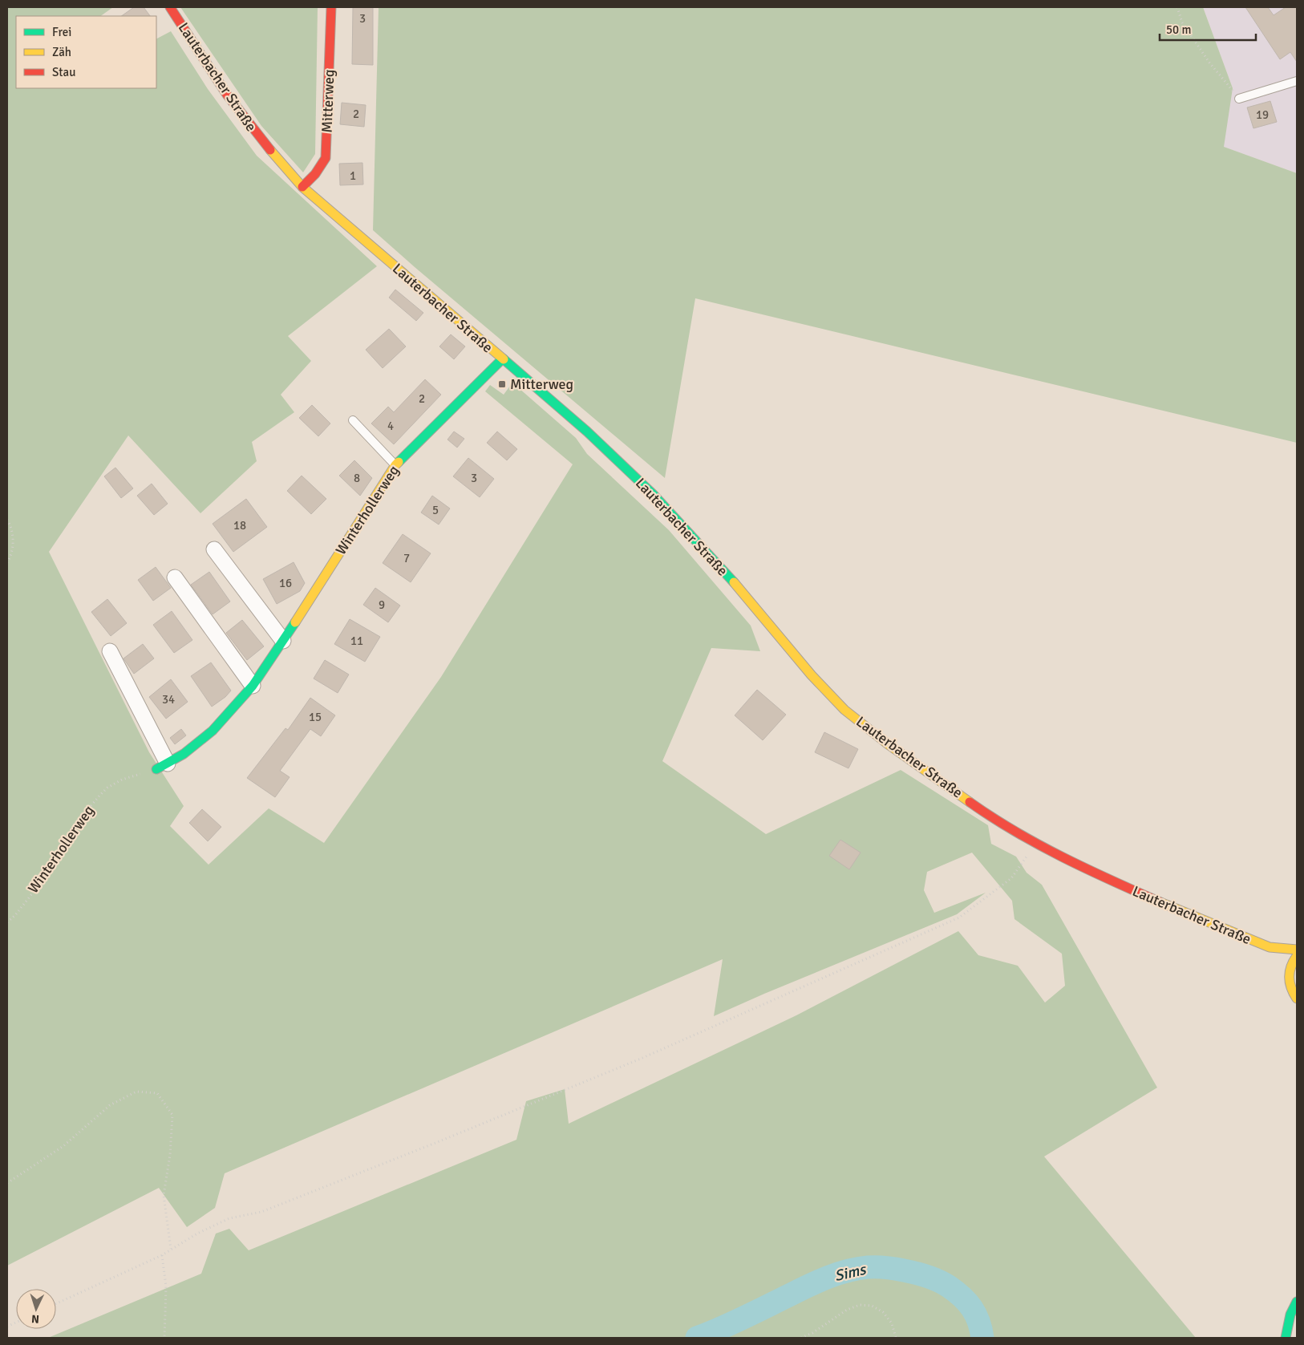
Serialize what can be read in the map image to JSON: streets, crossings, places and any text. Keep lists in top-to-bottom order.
{
  "streets": {
    "street": ["Lauterbacher Straße", "Mitterweg", "Winterhollerweg"]
  },
  "crossings": [
    ["Lauterbacher Straße", "Mitterweg"],
    ["Lauterbacher Straße", "Winterhollerweg"]
  ],
  "water": ["Sims"],
  "places": {
    "transit": ["Mitterweg"]
  },
  "house_numbers": [
    "3",
    "2",
    "19",
    "1",
    "2",
    "4",
    "8",
    "3",
    "5",
    "18",
    "7",
    "16",
    "9",
    "11",
    "34",
    "15"
  ],
  "legend": ["Frei", "Zäh", "Stau"],
  "scale_bar": "50 m",
  "north": "bottom"
}
